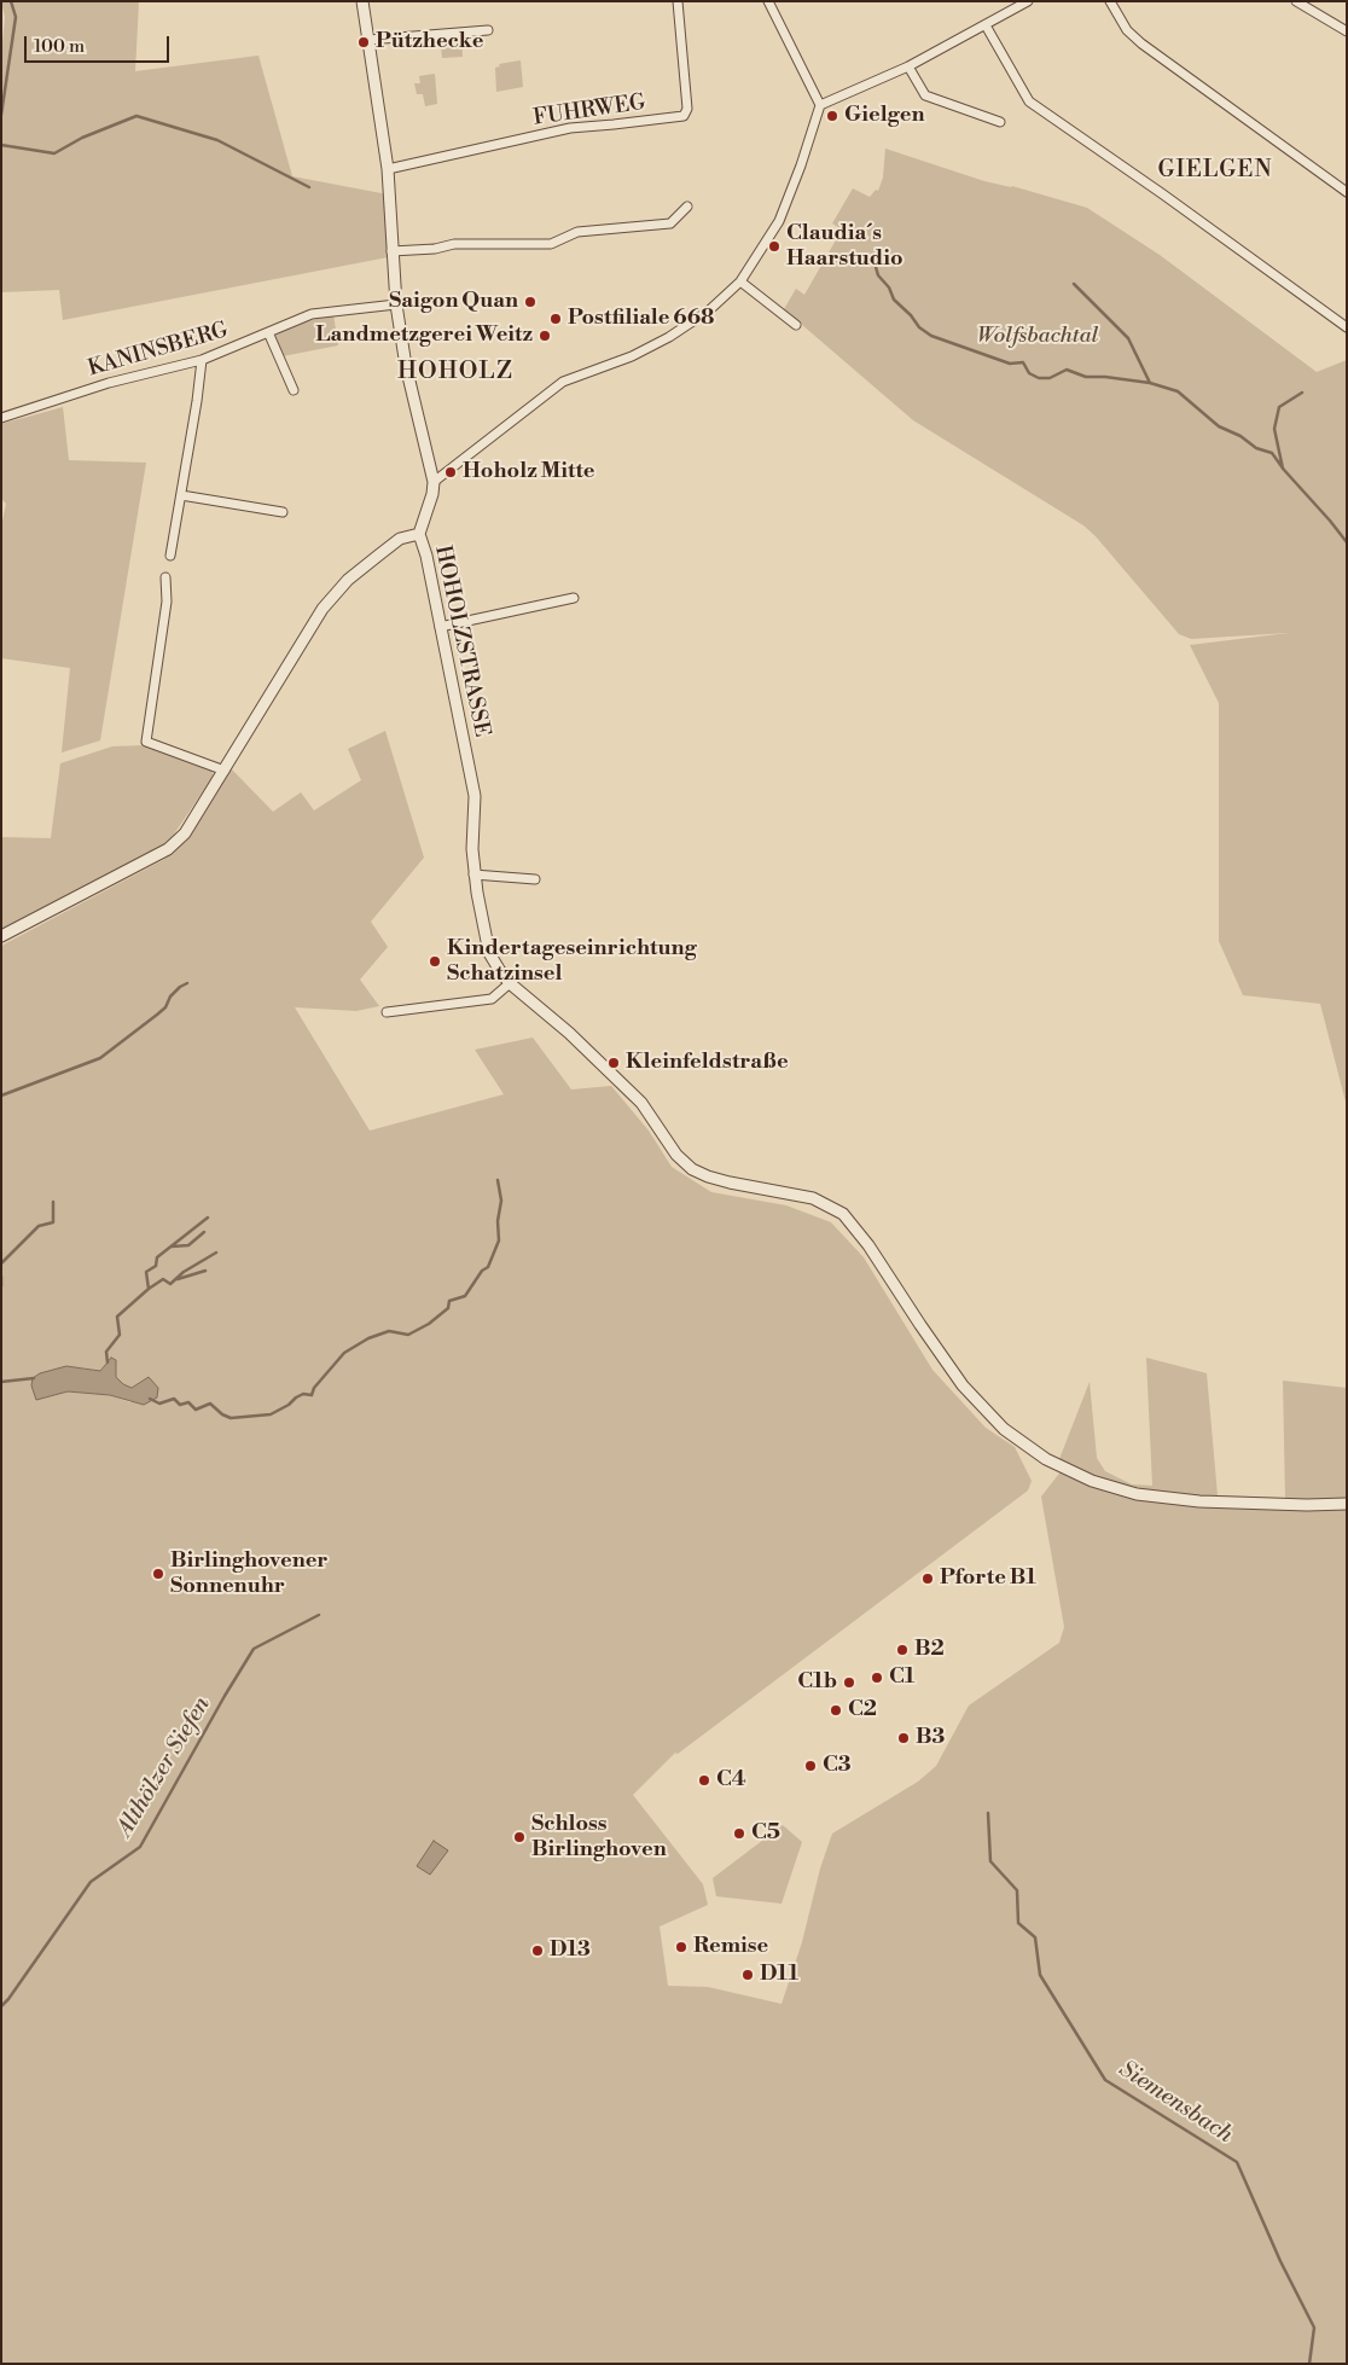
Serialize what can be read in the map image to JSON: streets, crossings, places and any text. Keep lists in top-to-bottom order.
{
  "streets": {
    "street": ["FUHRWEG", "KANINSBERG", "HOHOLZSTRASSE"]
  },
  "crossings": [
    ["FUHRWEG", "HOHOLZSTRASSE"],
    ["KANINSBERG", "HOHOLZSTRASSE"]
  ],
  "districts": ["GIELGEN", "HOHOLZ"],
  "water": ["Althölzer Siefen", "Siemensbach"],
  "parks": ["Wolfsbachtal"],
  "places": [
    "Pützhecke",
    "Gielgen",
    "Claudia´s Haarstudio",
    "Saigon Quan",
    "Postfiliale 668",
    "Landmetzgerei Weitz",
    "Hoholz Mitte",
    "Kindertageseinrichtung Schatzinsel",
    "Kleinfeldstraße",
    "Birlinghovener Sonnenuhr",
    "Pforte B1",
    "B2",
    "C1",
    "C1b",
    "C2",
    "B3",
    "C3",
    "C4",
    "C5",
    "Schloss Birlinghoven",
    "Remise",
    "D13",
    "D11"
  ],
  "scale_bar": "100 m"
}
